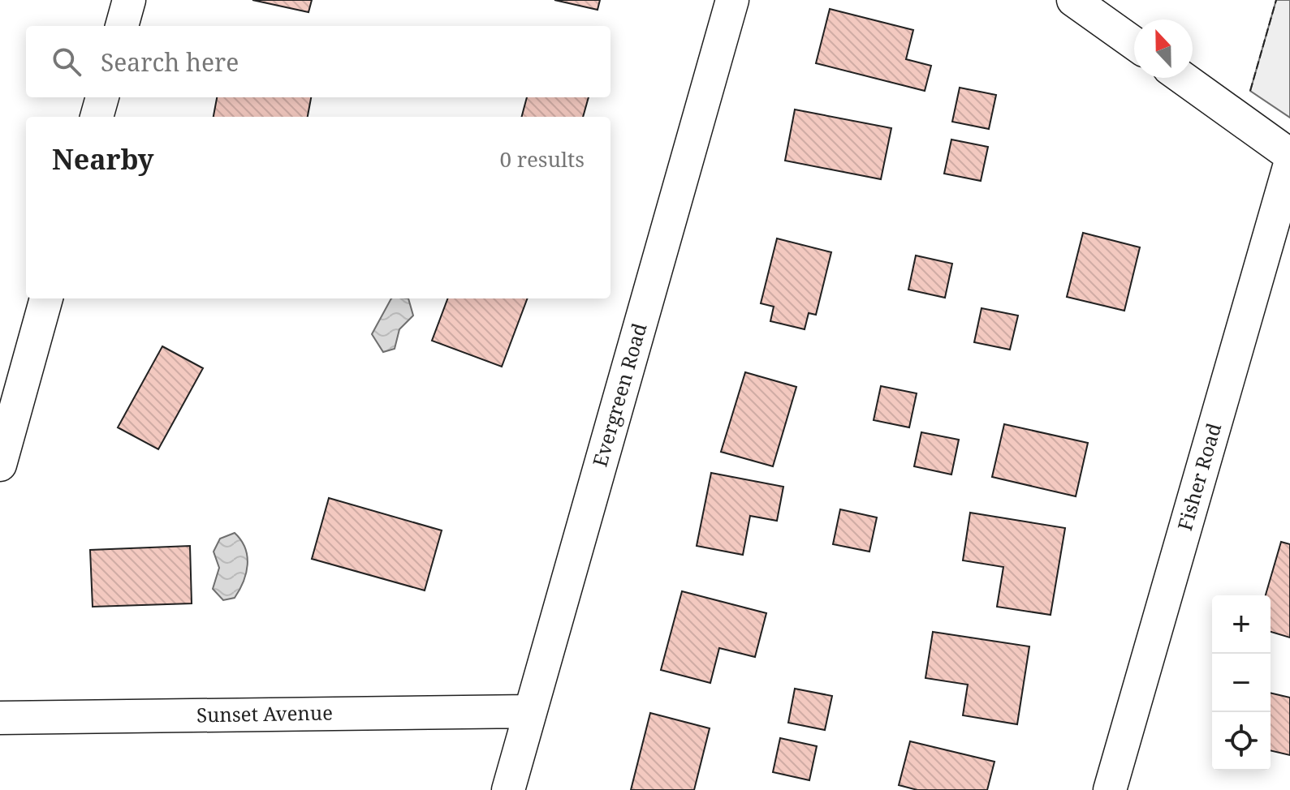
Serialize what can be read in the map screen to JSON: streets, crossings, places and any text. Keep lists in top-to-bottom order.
{
  "streets": {
    "street": ["Evergreen Road", "Fisher Road", "Sunset Avenue"]
  },
  "crossings": [
    ["Evergreen Road", "Sunset Avenue"]
  ],
  "north": "top",
  "page": {
    "search": "Search here",
    "heading": ["Nearby", "0 results"],
    "map_buttons": ["+", "−"]
  }
}
